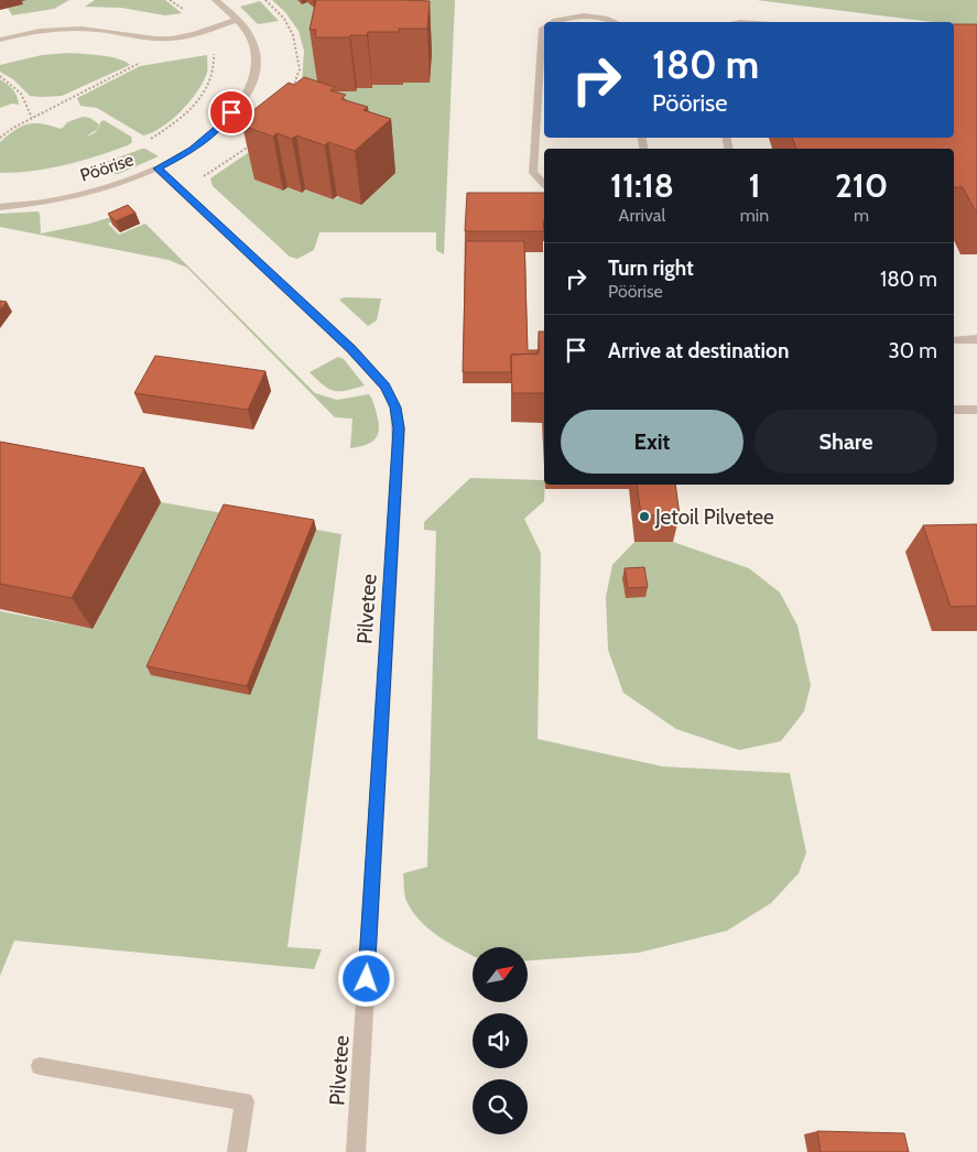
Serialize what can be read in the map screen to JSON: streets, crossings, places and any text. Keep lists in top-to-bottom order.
{
  "streets": {
    "street": ["Pöörise", "Pilvetee"]
  },
  "crossings": [
    ["Pöörise", "Pilvetee"]
  ],
  "places": ["Jetoil Pilvetee"],
  "north": "top right",
  "page": {
    "turn": ["180 m", "Pöörise"],
    "eta": [
      "11:18",
      "Arrival",
      "1",
      "min",
      "210",
      "m"
    ],
    "list": [
      {
        "name": "Turn right",
        "note": "Pöörise",
        "value": "180 m"
      },
      {
        "name": "Arrive at destination",
        "value": "30 m"
      }
    ],
    "buttons": ["Exit", "Share"]
  }
}
